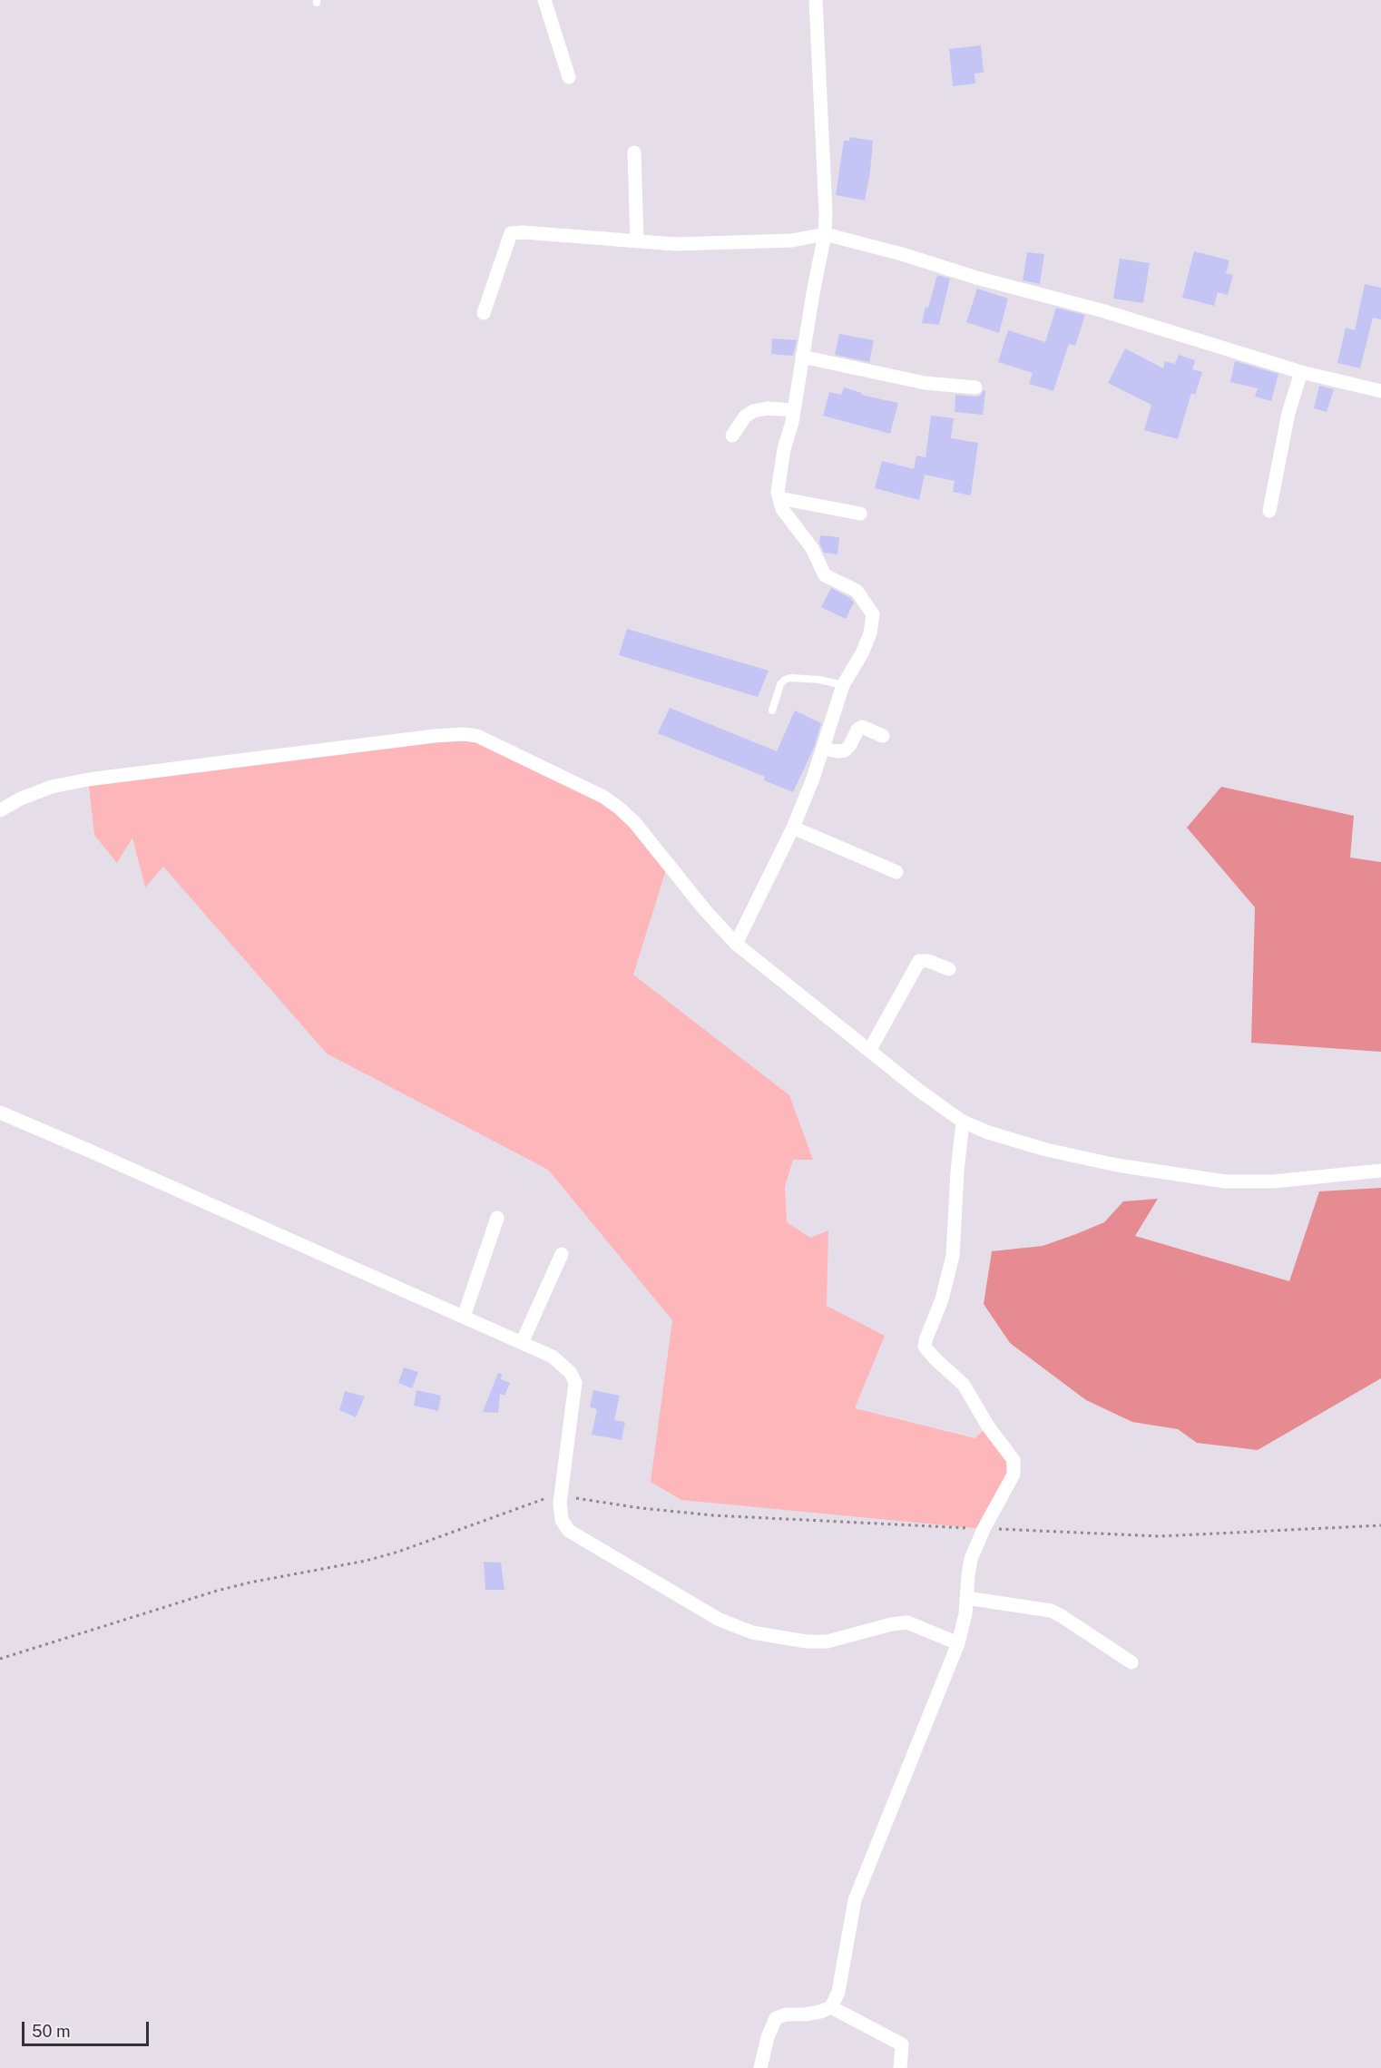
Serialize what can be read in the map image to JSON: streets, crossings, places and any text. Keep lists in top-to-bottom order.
{
  "scale_bar": "50 m"
}
